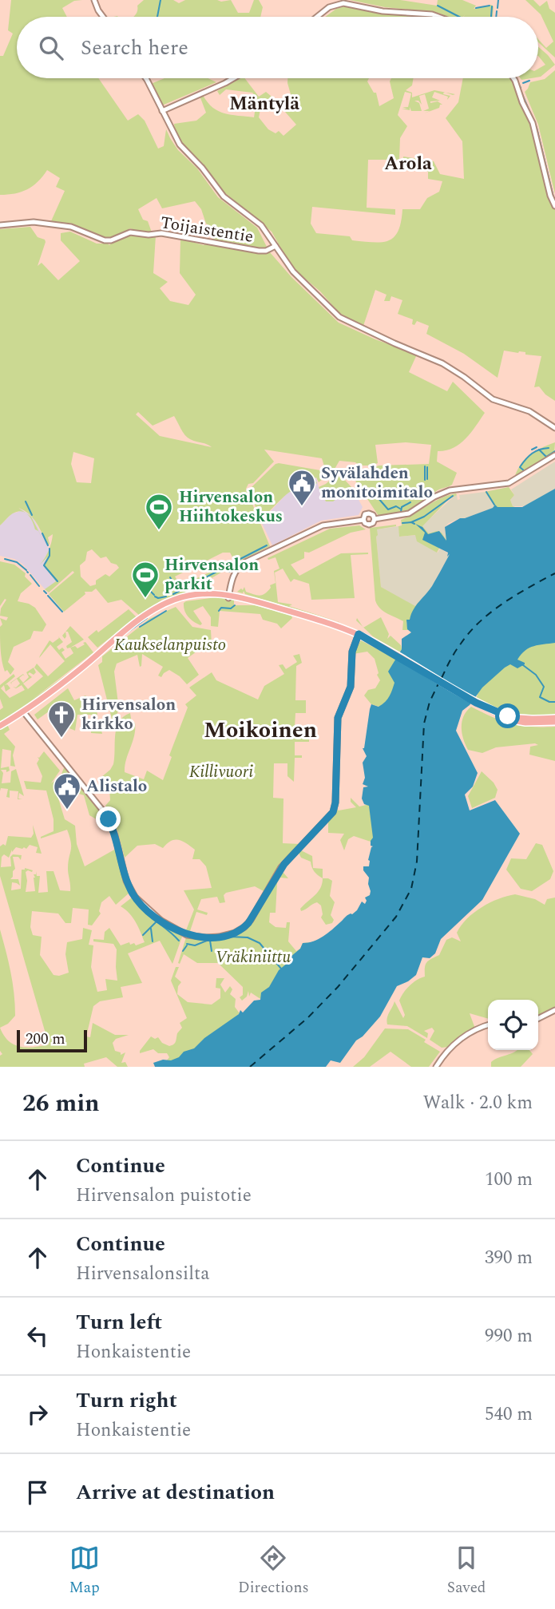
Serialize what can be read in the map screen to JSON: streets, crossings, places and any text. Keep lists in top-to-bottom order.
{
  "streets": {
    "street": ["Toijaistentie"]
  },
  "districts": ["Mäntylä", "Arola", "Moikoinen"],
  "parks": ["Kaukselanpuisto", "Killivuori", "Vräkiniittu"],
  "places": {
    "public building": ["Syvälahden monitoimitalo", "Alistalo"],
    "sports": ["Hirvensalon Hiihtokeskus", "Hirvensalon parkit"],
    "church": ["Hirvensalon kirkko"]
  },
  "scale_bar": "200 m",
  "page": {
    "search": "Search here",
    "scale": "200 m",
    "heading": ["26 min", "Walk · 2.0 km"],
    "list": [
      ["Continue", "Hirvensalon puistotie", "100 m"],
      ["Continue", "Hirvensalonsilta", "390 m"],
      ["Turn left", "Honkaistentie", "990 m"],
      ["Turn right", "Honkaistentie", "540 m"],
      "Arrive at destination"
    ],
    "nav": ["Map", "Directions", "Saved"]
  }
}
